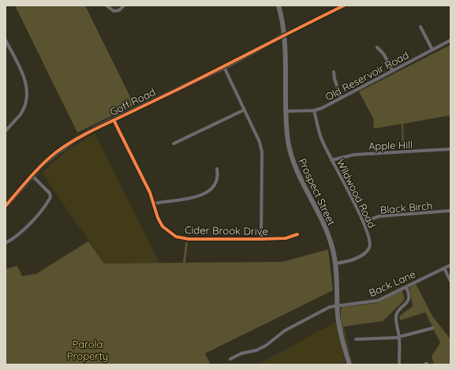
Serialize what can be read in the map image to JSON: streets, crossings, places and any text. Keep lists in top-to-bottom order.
{
  "streets": {
    "main road": ["Goff Road", "Prospect Street"],
    "street": [
      "Old Reservoir Road",
      "Apple Hill",
      "Wildwood Road",
      "Black Birch",
      "Cider Brook Drive",
      "Back Lane"
    ]
  },
  "crossings": [
    ["Old Reservoir Road", "Prospect Street"],
    ["Old Reservoir Road", "Wildwood Road"],
    ["Goff Road", "Prospect Street"],
    ["Goff Road", "Cider Brook Drive"],
    ["Apple Hill", "Wildwood Road"],
    ["Prospect Street", "Wildwood Road"],
    ["Prospect Street", "Back Lane"],
    ["Wildwood Road", "Black Birch"]
  ],
  "parks": ["Parola Property"]
}
